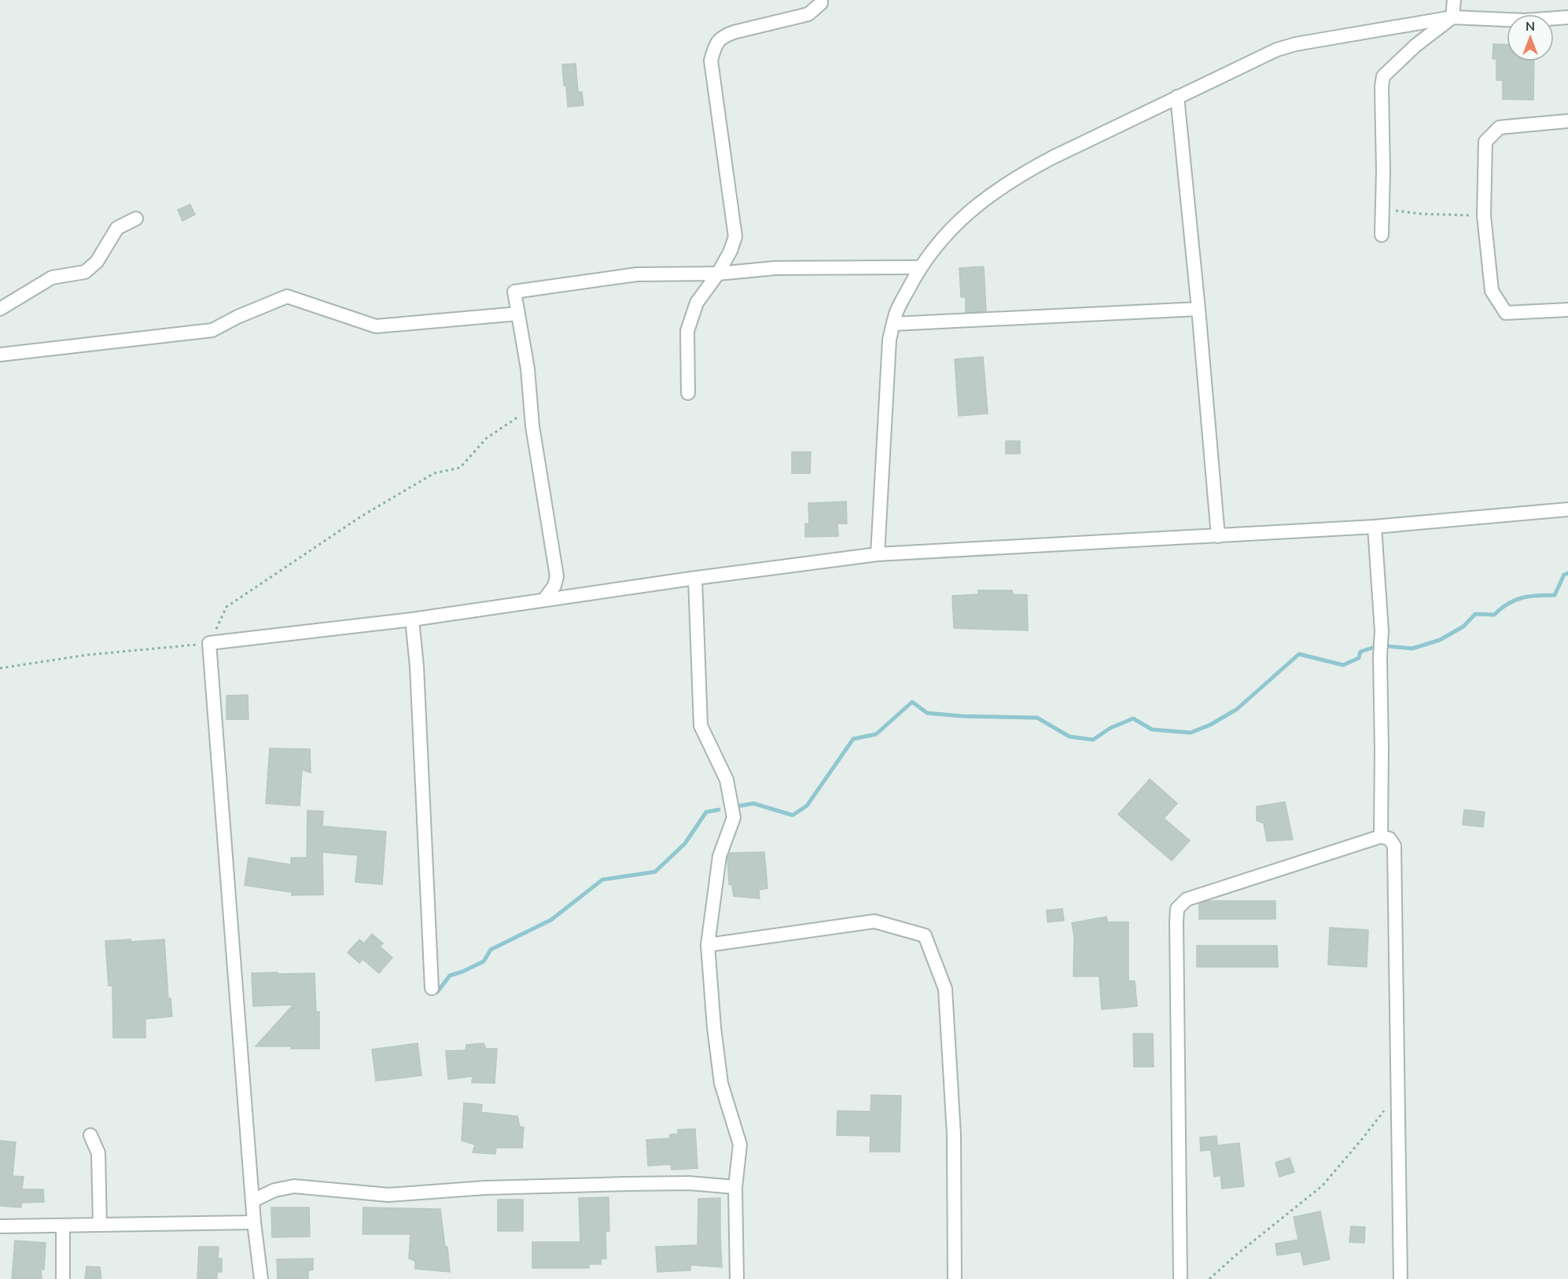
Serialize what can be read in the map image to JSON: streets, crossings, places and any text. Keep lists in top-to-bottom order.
{
  "north": "top"
}
